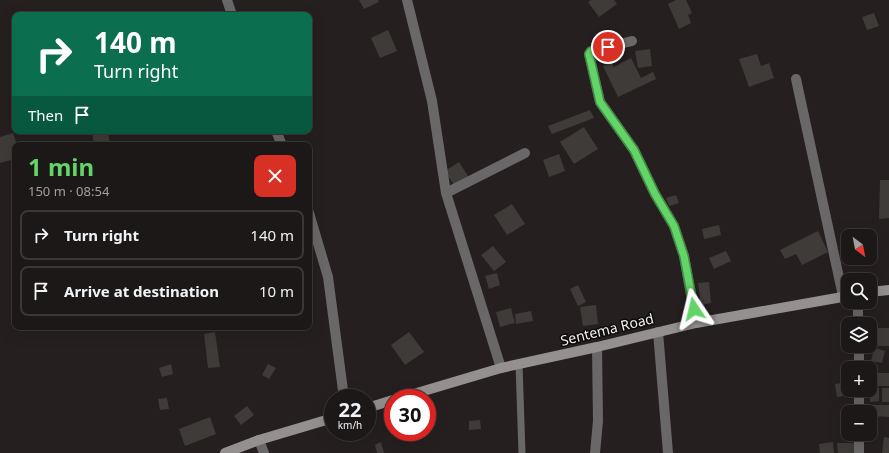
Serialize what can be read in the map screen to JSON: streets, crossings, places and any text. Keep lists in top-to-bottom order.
{
  "streets": {
    "main road": ["Sentema Road"]
  },
  "north": "bottom right",
  "page": {
    "turn": ["140 m", "Turn right"],
    "then": "Then",
    "heading": ["1 min", "150 m · 08:54"],
    "list": [
      {
        "name": "Turn right",
        "value": "140 m"
      },
      {
        "name": "Arrive at destination",
        "value": "10 m"
      }
    ],
    "map_buttons": ["+", "−"],
    "speed": "22 km/h",
    "limit": "30"
  }
}
